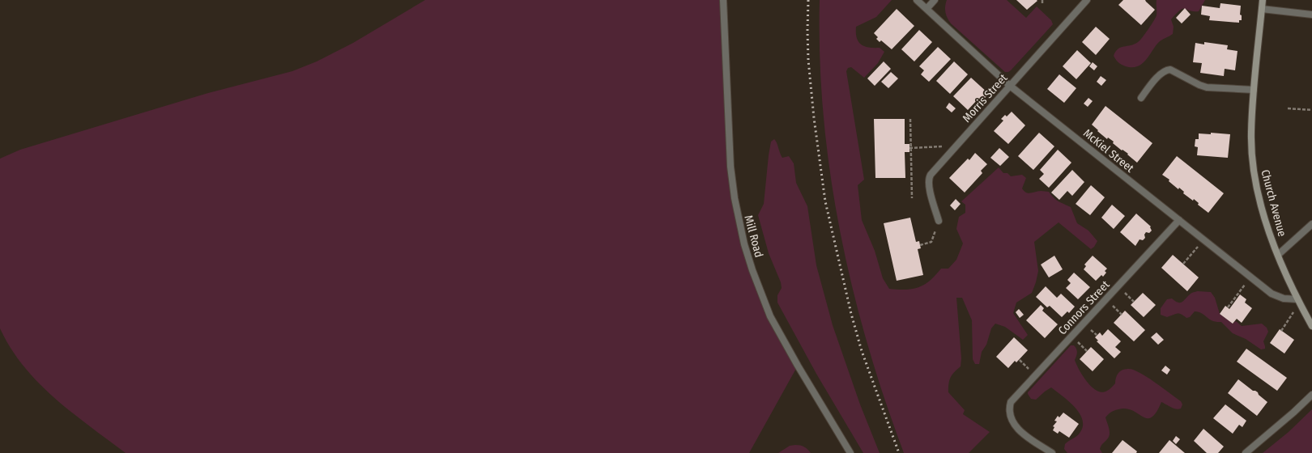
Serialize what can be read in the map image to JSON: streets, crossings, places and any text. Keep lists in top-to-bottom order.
{
  "streets": {
    "main road": ["Church Avenue"],
    "street": [
      "Morris Street",
      "McKiel Street",
      "Mill Road",
      "Connors Street"
    ]
  },
  "crossings": [
    ["Morris Street", "McKiel Street"],
    ["McKiel Street", "Church Avenue"],
    ["McKiel Street", "Connors Street"]
  ]
}
